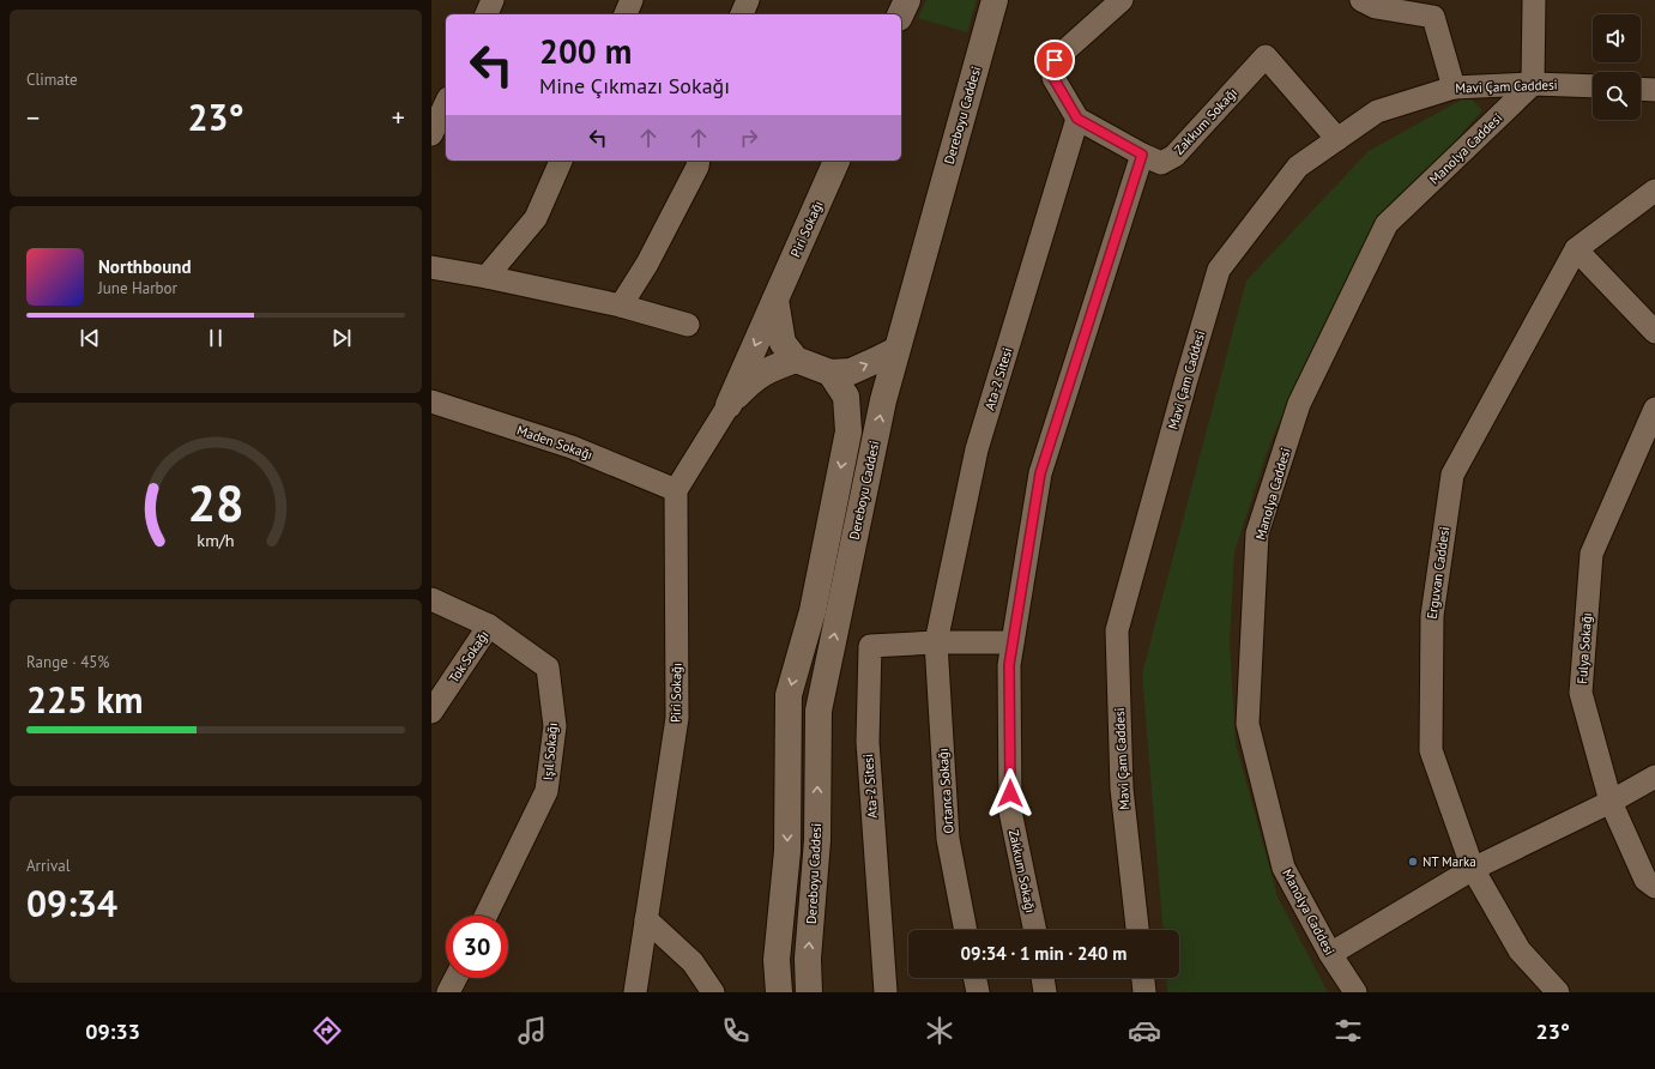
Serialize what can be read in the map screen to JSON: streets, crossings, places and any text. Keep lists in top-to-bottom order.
{
  "streets": {
    "main road": ["Dereboyu Caddesi", "Piri Sokağı"],
    "street": [
      "Mavi Çam Caddesi",
      "Zakkum Sokağı",
      "Manolya Caddesi",
      "Ata-2 Sitesi",
      "Maden Sokağı",
      "Erguvan Caddesi",
      "Fulya Sokağı",
      "Tok Sokağı",
      "Işıl Sokağı",
      "Ortanca Sokağı"
    ]
  },
  "crossings": [
    ["Mavi Çam Caddesi", "Zakkum Sokağı"],
    ["Mavi Çam Caddesi", "Manolya Caddesi"],
    ["Zakkum Sokağı", "Ata-2 Sitesi"],
    ["Piri Sokağı", "Maden Sokağı"],
    ["Ata-2 Sitesi", "Ortanca Sokağı"],
    ["Tok Sokağı", "Işıl Sokağı"]
  ],
  "places": ["NT Marka"],
  "page": {
    "tile": [
      "Climate",
      ["Range · 45%", "225 km"],
      ["Arrival", "09:34"]
    ],
    "turn": ["200 m", "Mine Çıkmazı Sokağı"],
    "heat": ["−", "23°", "+"],
    "song": ["Northbound", "June Harbor"],
    "limit": "30",
    "trip": "09:34 · 1 min · 240 m",
    "tabs": ["09:33", "23°"],
    "gauge": ["28", "km/h"]
  }
}
